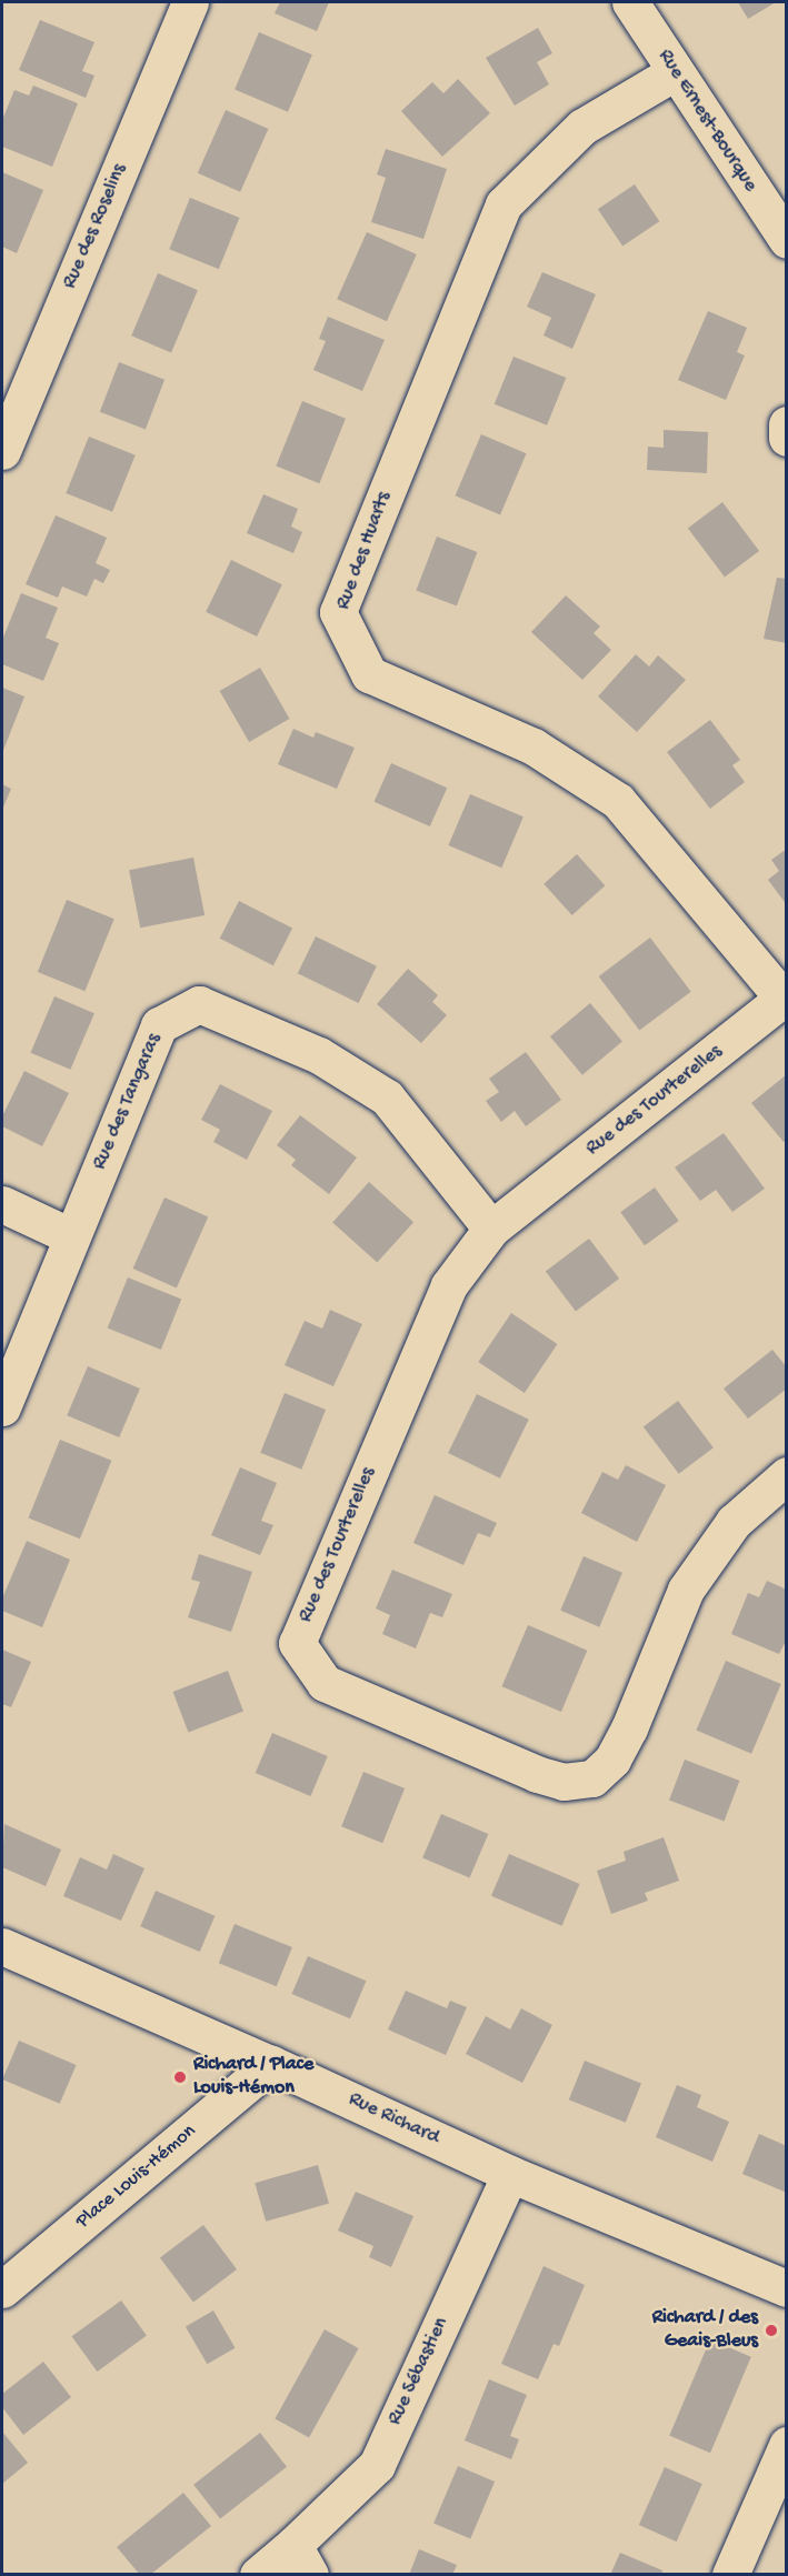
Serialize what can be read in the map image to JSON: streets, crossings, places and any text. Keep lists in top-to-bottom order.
{
  "streets": {
    "street": [
      "Rue Ernest-Bourque",
      "Rue des Roselins",
      "Rue des Huarts",
      "Rue des Tourterelles",
      "Rue des Tangaras",
      "Rue Richard",
      "Place Louis-Hémon",
      "Rue Sébastien"
    ]
  },
  "crossings": [
    ["Rue Ernest-Bourque", "Rue des Huarts"],
    ["Rue des Huarts", "Rue des Tourterelles"],
    ["Rue des Tourterelles", "Rue des Tangaras"],
    ["Rue Richard", "Place Louis-Hémon"],
    ["Rue Richard", "Rue Sébastien"]
  ],
  "places": ["Richard / Place Louis-Hémon", "Richard / des Geais-Bleus"]
}
